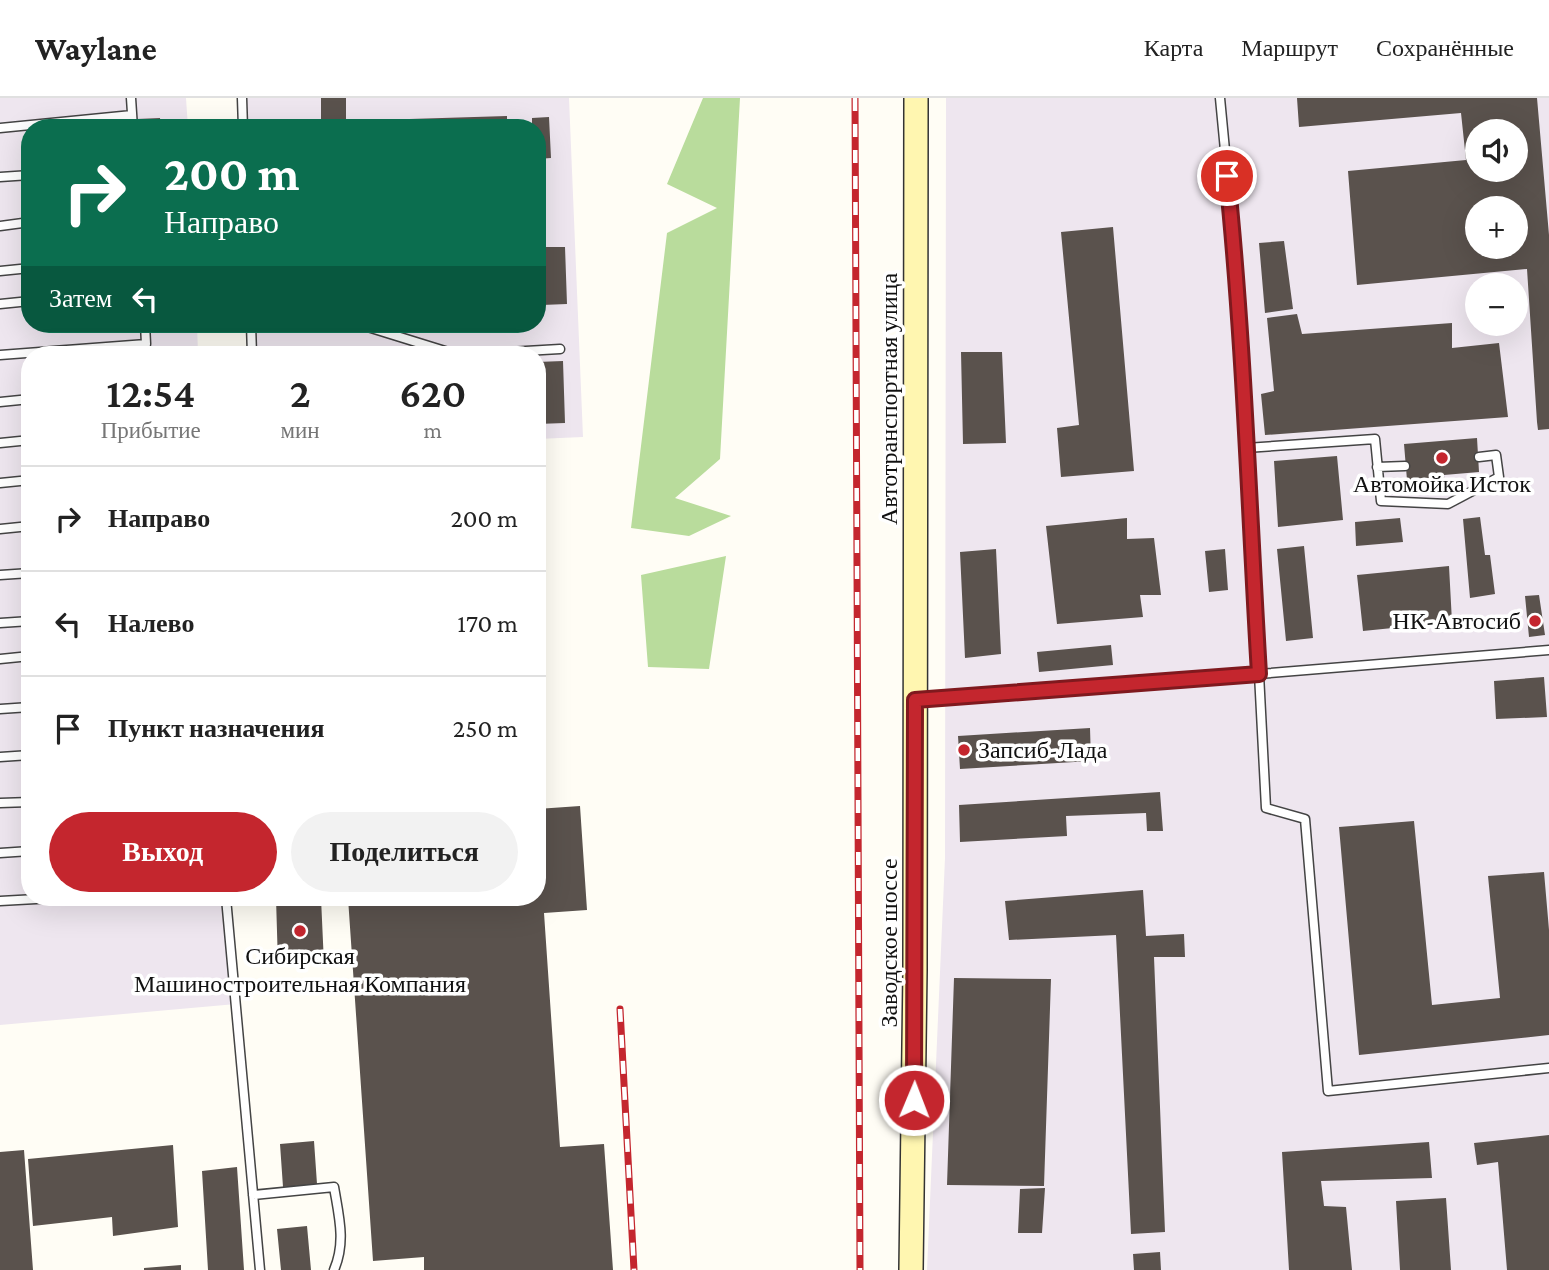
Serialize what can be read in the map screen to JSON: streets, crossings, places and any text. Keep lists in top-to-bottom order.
{
  "streets": {
    "main road": ["Автотранспортная улица", "Заводское шоссе"]
  },
  "crossings": [
    ["Автотранспортная улица", "Заводское шоссе"]
  ],
  "places": [
    "Автомойка Исток",
    "НК-Автосиб",
    "Запсиб-Лада",
    "Сибирская Машиностроительная Компания"
  ],
  "page": {
    "header": "Waylane",
    "nav": ["Карта", "Маршрут", "Сохранённые"],
    "map_buttons": ["+", "−"],
    "turn": ["200 m", "Направо"],
    "then": "Затем",
    "eta": [
      "12:54",
      "Прибытие",
      "2",
      "мин",
      "620",
      "m"
    ],
    "list": [
      {
        "name": "Направо",
        "value": "200 m"
      },
      {
        "name": "Налево",
        "value": "170 m"
      },
      {
        "name": "Пункт назначения",
        "value": "250 m"
      }
    ],
    "buttons": ["Выход", "Поделиться"]
  }
}
